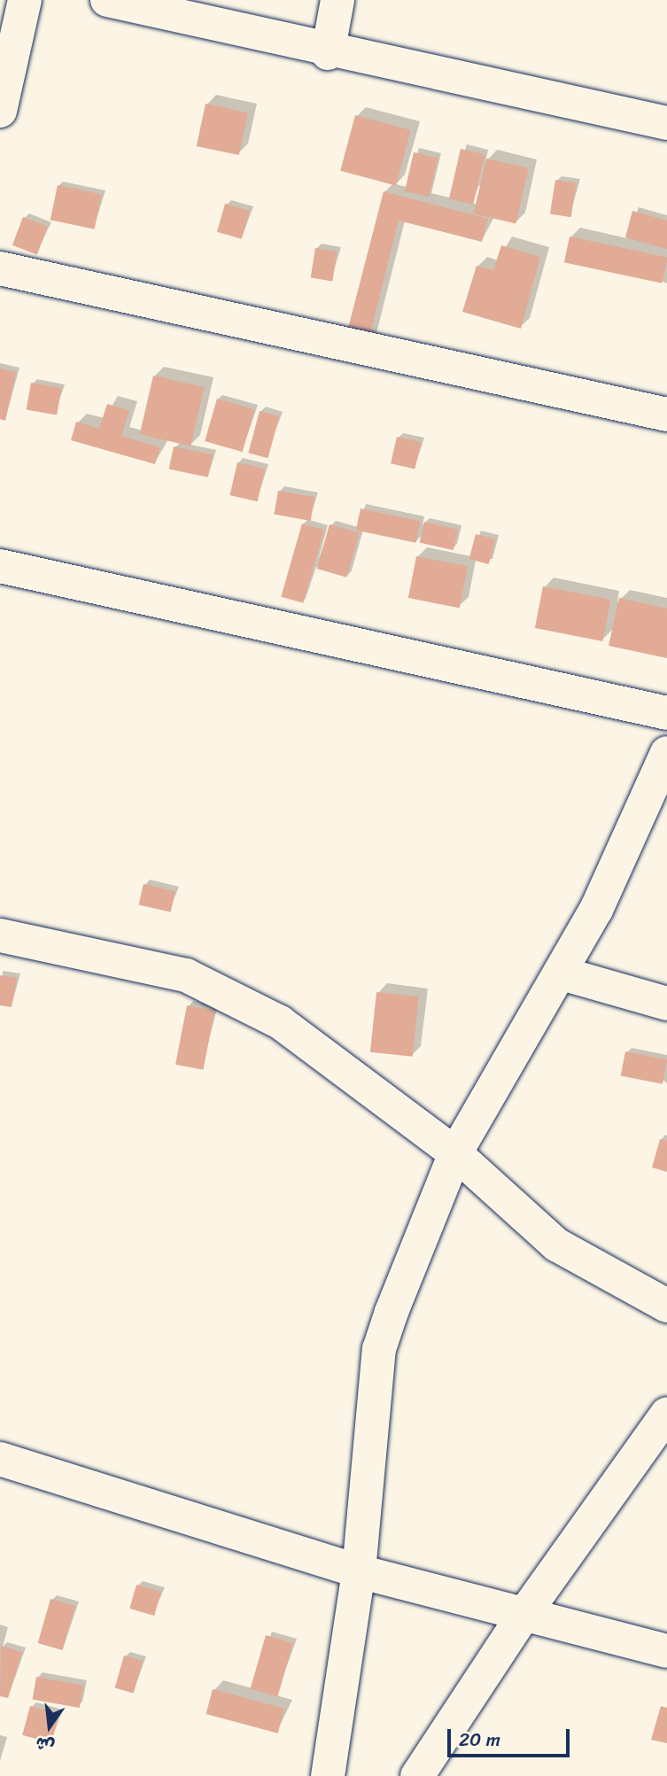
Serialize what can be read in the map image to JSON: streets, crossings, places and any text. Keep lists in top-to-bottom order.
{
  "scale_bar": "20 m",
  "north": "bottom"
}
